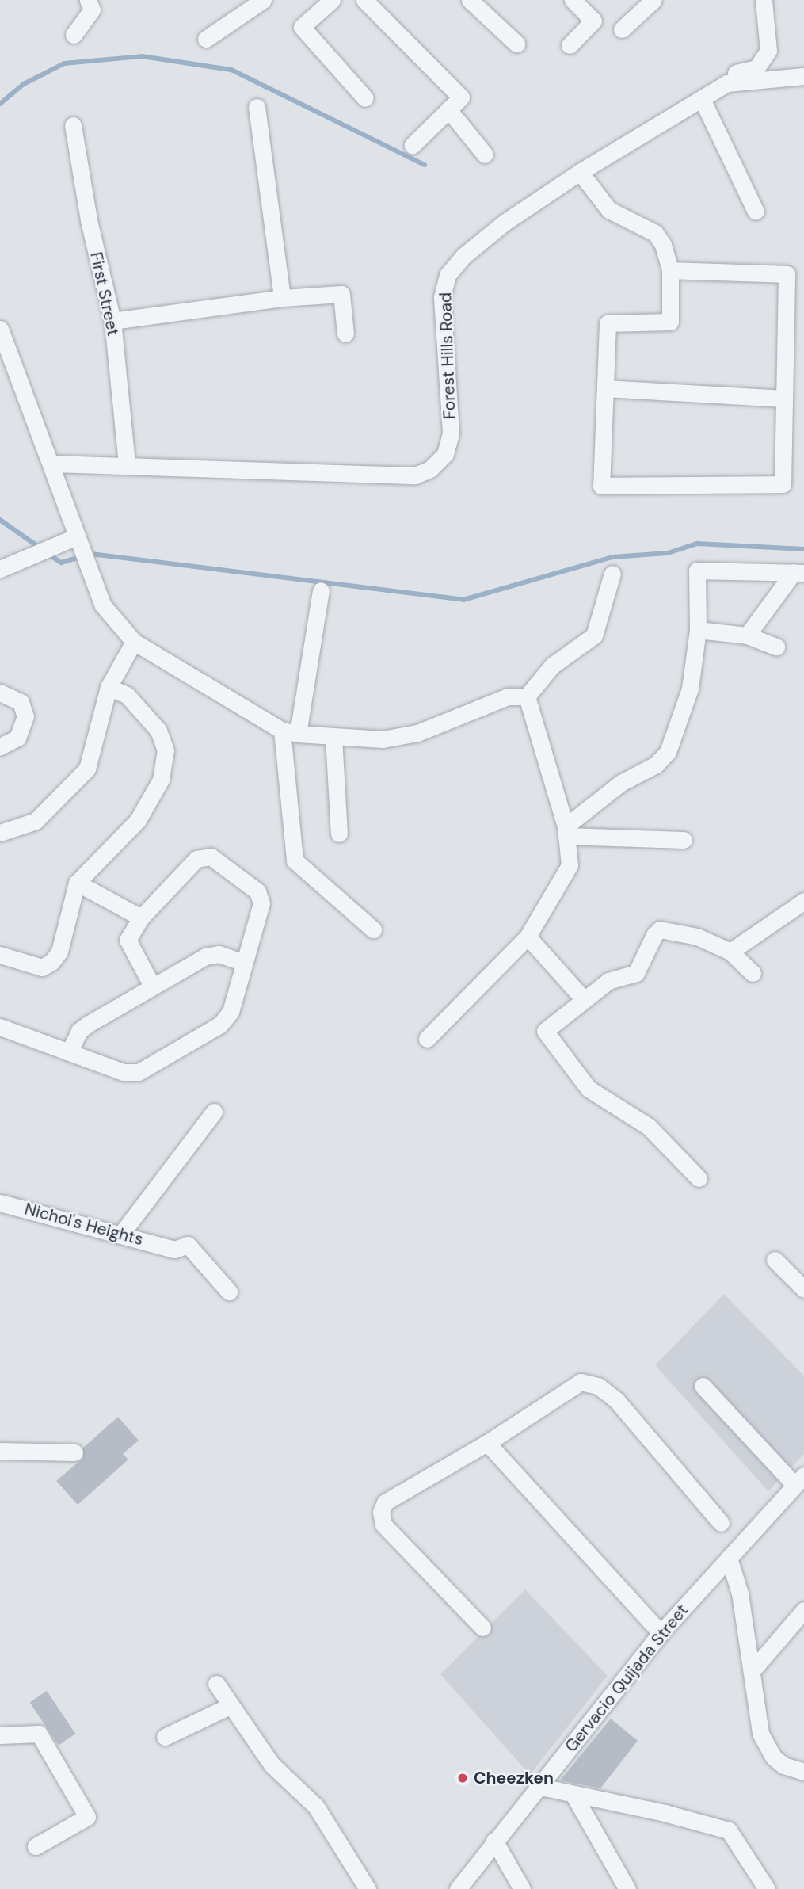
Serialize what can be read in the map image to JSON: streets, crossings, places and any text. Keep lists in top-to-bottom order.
{
  "streets": {
    "street": [
      "First Street",
      "Forest Hills Road",
      "Nichol's Heights",
      "Gervacio Quijada Street"
    ]
  },
  "crossings": [
    ["First Street", "Forest Hills Road"]
  ],
  "places": ["Cheezken"]
}
